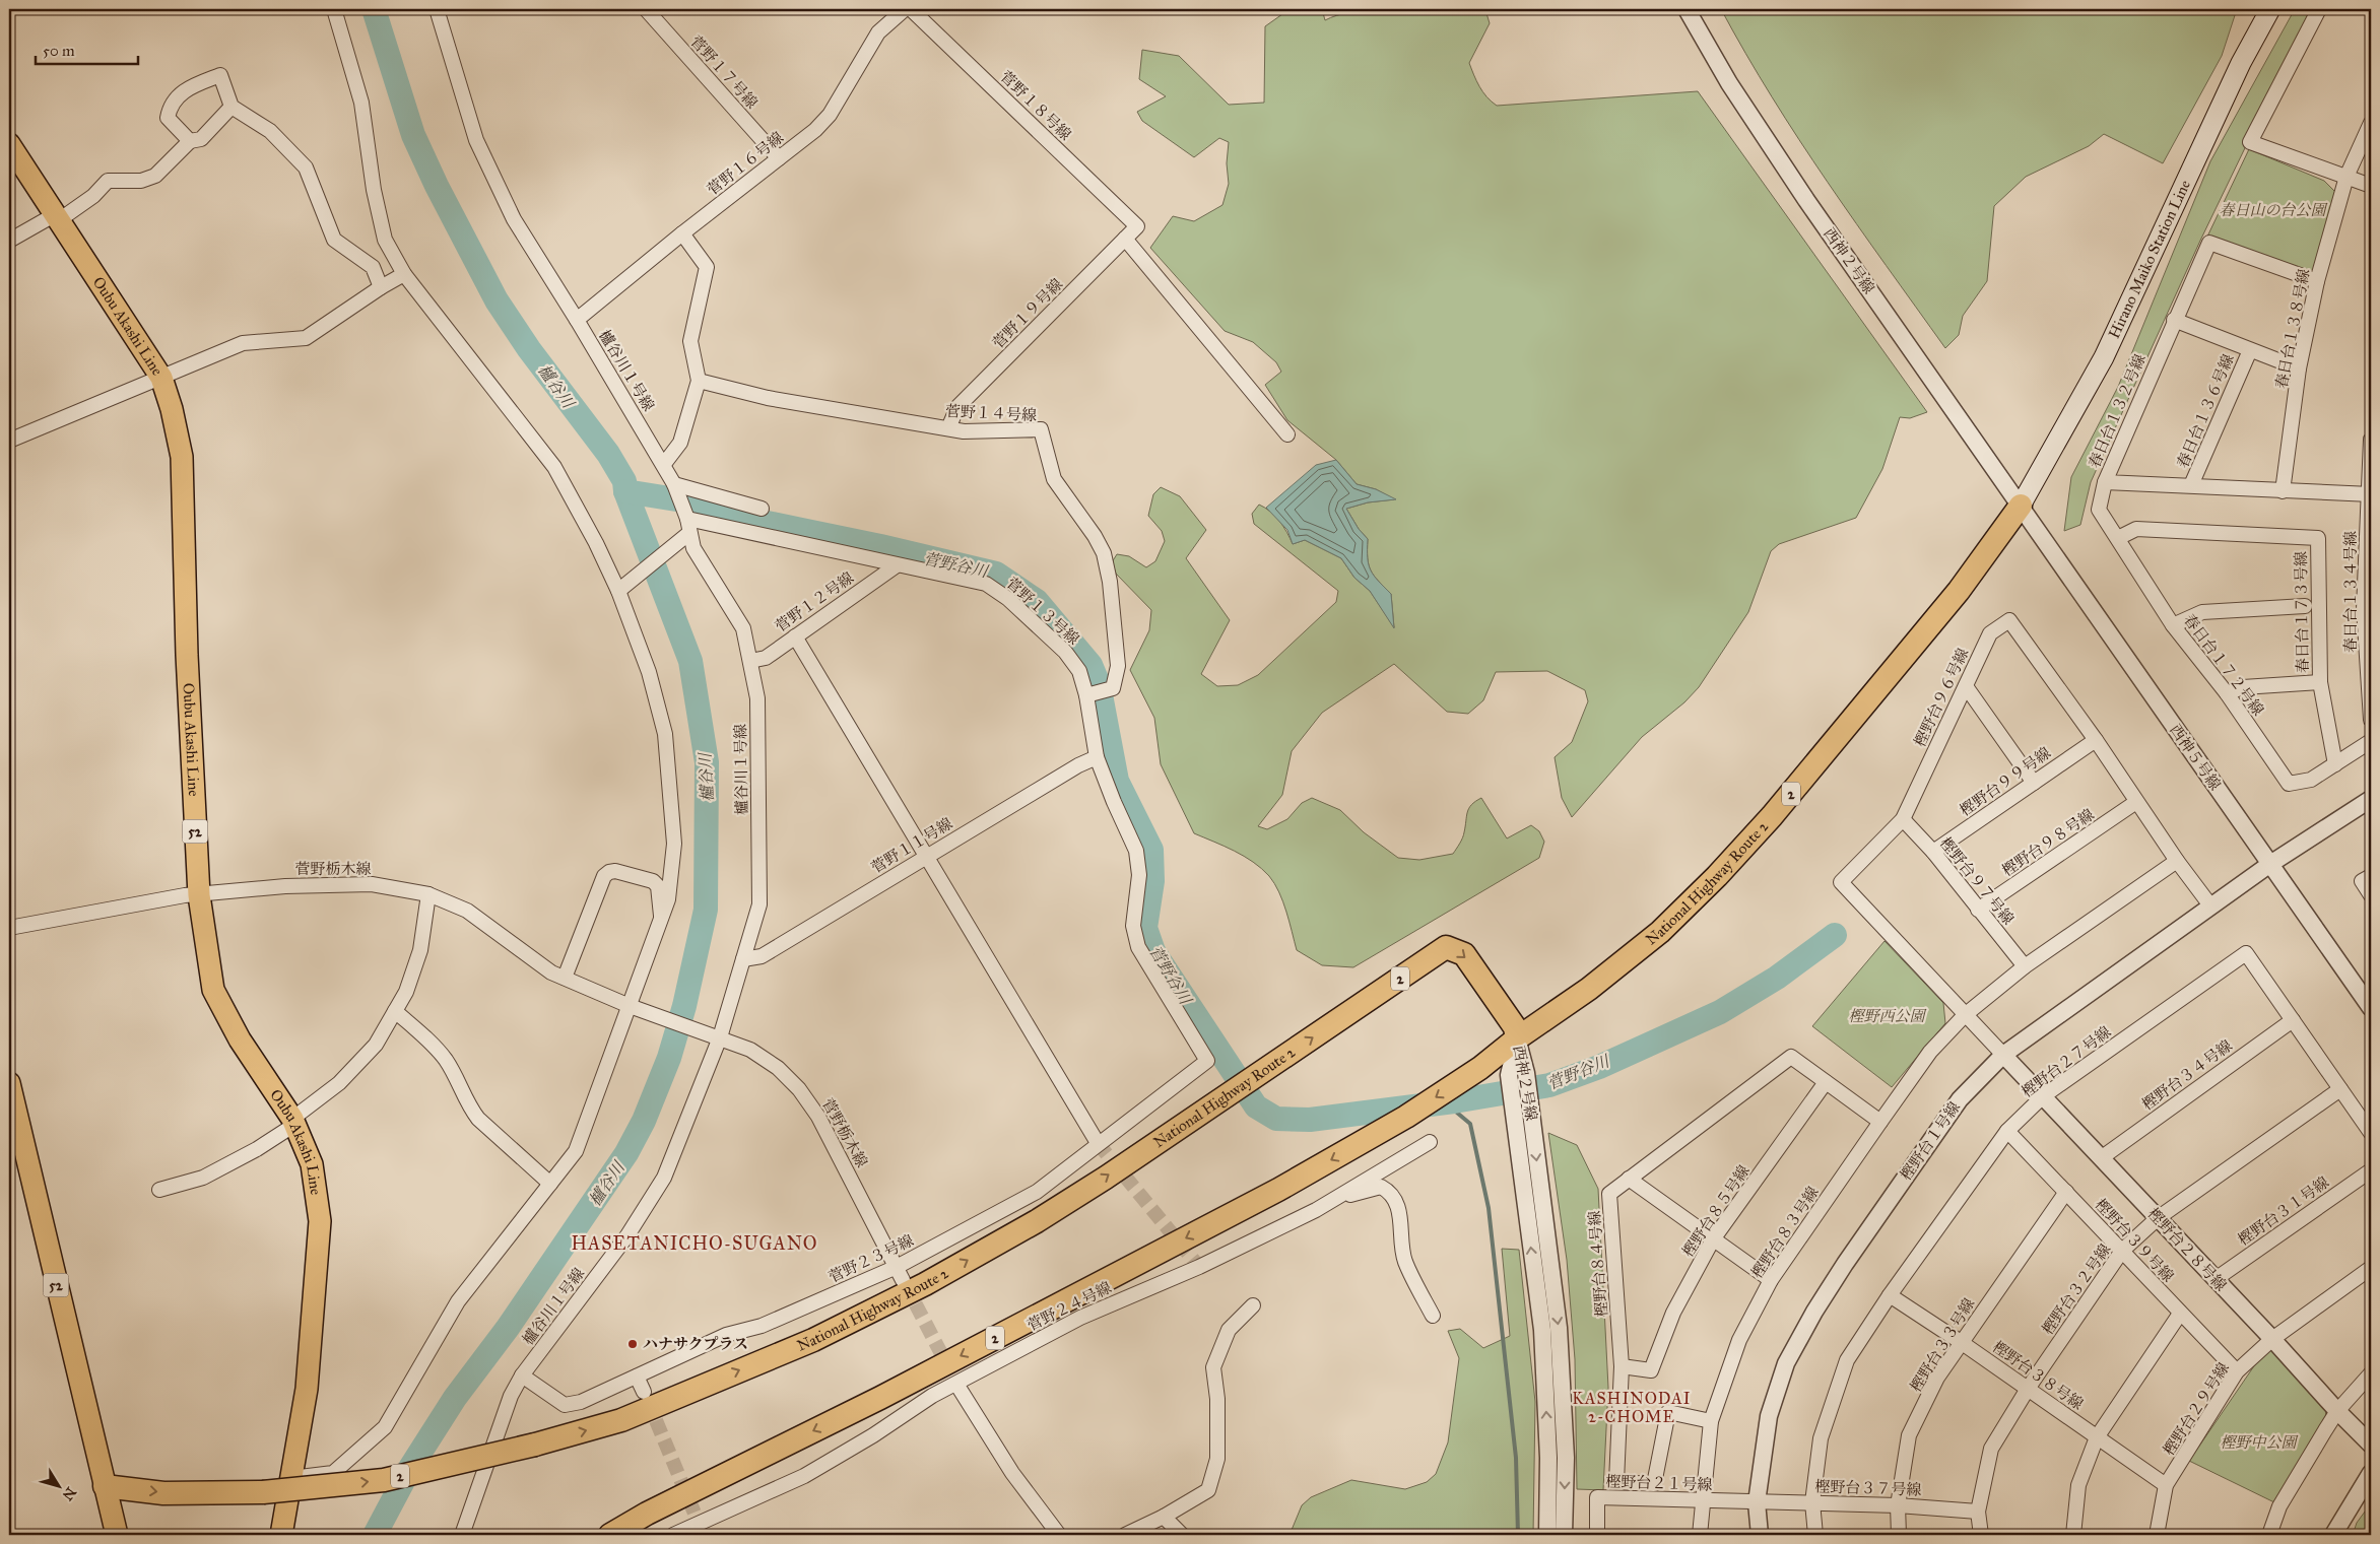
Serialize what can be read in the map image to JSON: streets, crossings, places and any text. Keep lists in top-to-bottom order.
{
  "streets": {
    "highway": ["2", "National Highway Route 2"],
    "main road": ["Hirano Maiko Station Line", "Oubu Akashi Line", "52"],
    "street": [
      "菅野１７号線",
      "菅野１８号線",
      "菅野１６号線",
      "西神２号線",
      "菅野１９号線",
      "春日台１３８号線",
      "櫨谷川１号線",
      "春日台１３２号線",
      "春日台１３６号線",
      "菅野１４号線",
      "春日台１３４号線",
      "菅野１２号線",
      "菅野１３号線",
      "春日台１７３号線",
      "春日台１７２号線",
      "樫野台９６号線",
      "西神５号線",
      "樫野台９９号線",
      "樫野台９８号線",
      "菅野１１号線",
      "菅野栃木線",
      "樫野台９７号線",
      "樫野台２７号線",
      "樫野台３４号線",
      "樫野台１号線",
      "樫野台８５号線",
      "樫野台３１号線",
      "樫野台８３号線",
      "樫野台３９号線",
      "樫野台２８号線",
      "菅野２３号線",
      "樫野台８４号線",
      "樫野台３２号線",
      "菅野２４号線",
      "樫野台３３号線",
      "樫野台３８号線",
      "樫野台２９号線",
      "樫野台２１号線",
      "樫野台３７号線"
    ]
  },
  "crossings": [
    ["菅野１７号線", "菅野１６号線"],
    ["菅野１８号線", "菅野１９号線"],
    ["菅野１６号線", "櫨谷川１号線"],
    ["Hirano Maiko Station Line", "西神２号線"],
    ["Hirano Maiko Station Line", "西神５号線"],
    ["Hirano Maiko Station Line", "National Highway Route 2"],
    ["西神２号線", "西神５号線"],
    ["西神２号線", "National Highway Route 2"],
    ["菅野１９号線", "菅野１４号線"],
    ["Oubu Akashi Line", "菅野栃木線"],
    ["春日台１３８号線", "春日台１３２号線"],
    ["櫨谷川１号線", "菅野１２号線"],
    ["櫨谷川１号線", "菅野１３号線"],
    ["櫨谷川１号線", "菅野１１号線"],
    ["櫨谷川１号線", "菅野栃木線"],
    ["櫨谷川１号線", "菅野２３号線"],
    ["春日台１３２号線", "春日台１３６号線"],
    ["春日台１３２号線", "春日台１３４号線"],
    ["春日台１３２号線", "春日台１７２号線"],
    ["菅野１４号線", "菅野１３号線"],
    ["菅野１２号線", "菅野１３号線"],
    ["菅野１３号線", "菅野１１号線"],
    ["菅野１３号線", "菅野２３号線"],
    ["春日台１７３号線", "春日台１７２号線"],
    ["樫野台９６号線", "樫野台９９号線"],
    ["樫野台９６号線", "樫野台９８号線"],
    ["樫野台９６号線", "樫野台９７号線"],
    ["樫野台９６号線", "樫野台１号線"],
    ["樫野台９６号線", "樫野台８３号線"],
    ["樫野台９６号線", "樫野台２８号線"],
    ["西神５号線", "National Highway Route 2"],
    ["西神５号線", "樫野台１号線"],
    ["樫野台９９号線", "樫野台９７号線"],
    ["52", "National Highway Route 2"],
    ["樫野台９８号線", "樫野台９７号線"],
    ["菅野栃木線", "菅野２３号線"],
    ["樫野台２７号線", "樫野台３４号線"],
    ["樫野台２７号線", "樫野台３９号線"],
    ["樫野台２７号線", "樫野台２８号線"],
    ["樫野台２７号線", "樫野台３２号線"],
    ["樫野台２７号線", "樫野台３８号線"],
    ["樫野台２７号線", "樫野台３７号線"],
    ["樫野台３４号線", "樫野台２８号線"],
    ["樫野台１号線", "樫野台２８号線"],
    ["樫野台１号線", "樫野台２１号線"],
    ["樫野台１号線", "樫野台３７号線"],
    ["樫野台８５号線", "樫野台８４号線"],
    ["樫野台３１号線", "樫野台２８号線"],
    ["樫野台８３号線", "樫野台８４号線"],
    ["樫野台８３号線", "樫野台２１号線"],
    ["樫野台３９号線", "樫野台３２号線"],
    ["樫野台３９号線", "樫野台３３号線"],
    ["樫野台３９号線", "樫野台２９号線"],
    ["樫野台２８号線", "樫野台３２号線"],
    ["樫野台２８号線", "樫野台２９号線"],
    ["樫野台３２号線", "樫野台３８号線"],
    ["樫野台３２号線", "樫野台３７号線"],
    ["樫野台３３号線", "樫野台３８号線"],
    ["樫野台３３号線", "樫野台３７号線"],
    ["樫野台３８号線", "樫野台２９号線"],
    ["樫野台２１号線", "樫野台３７号線"]
  ],
  "districts": ["HASETANICHO-SUGANO", "KASHINODAI 2-CHOME"],
  "water": ["櫨谷川", "菅野谷川"],
  "parks": ["春日山の台公園", "樫野西公園", "樫野中公園"],
  "places": ["ハナサクプラス"],
  "scale_bar": "50 m",
  "north": "bottom right"
}
